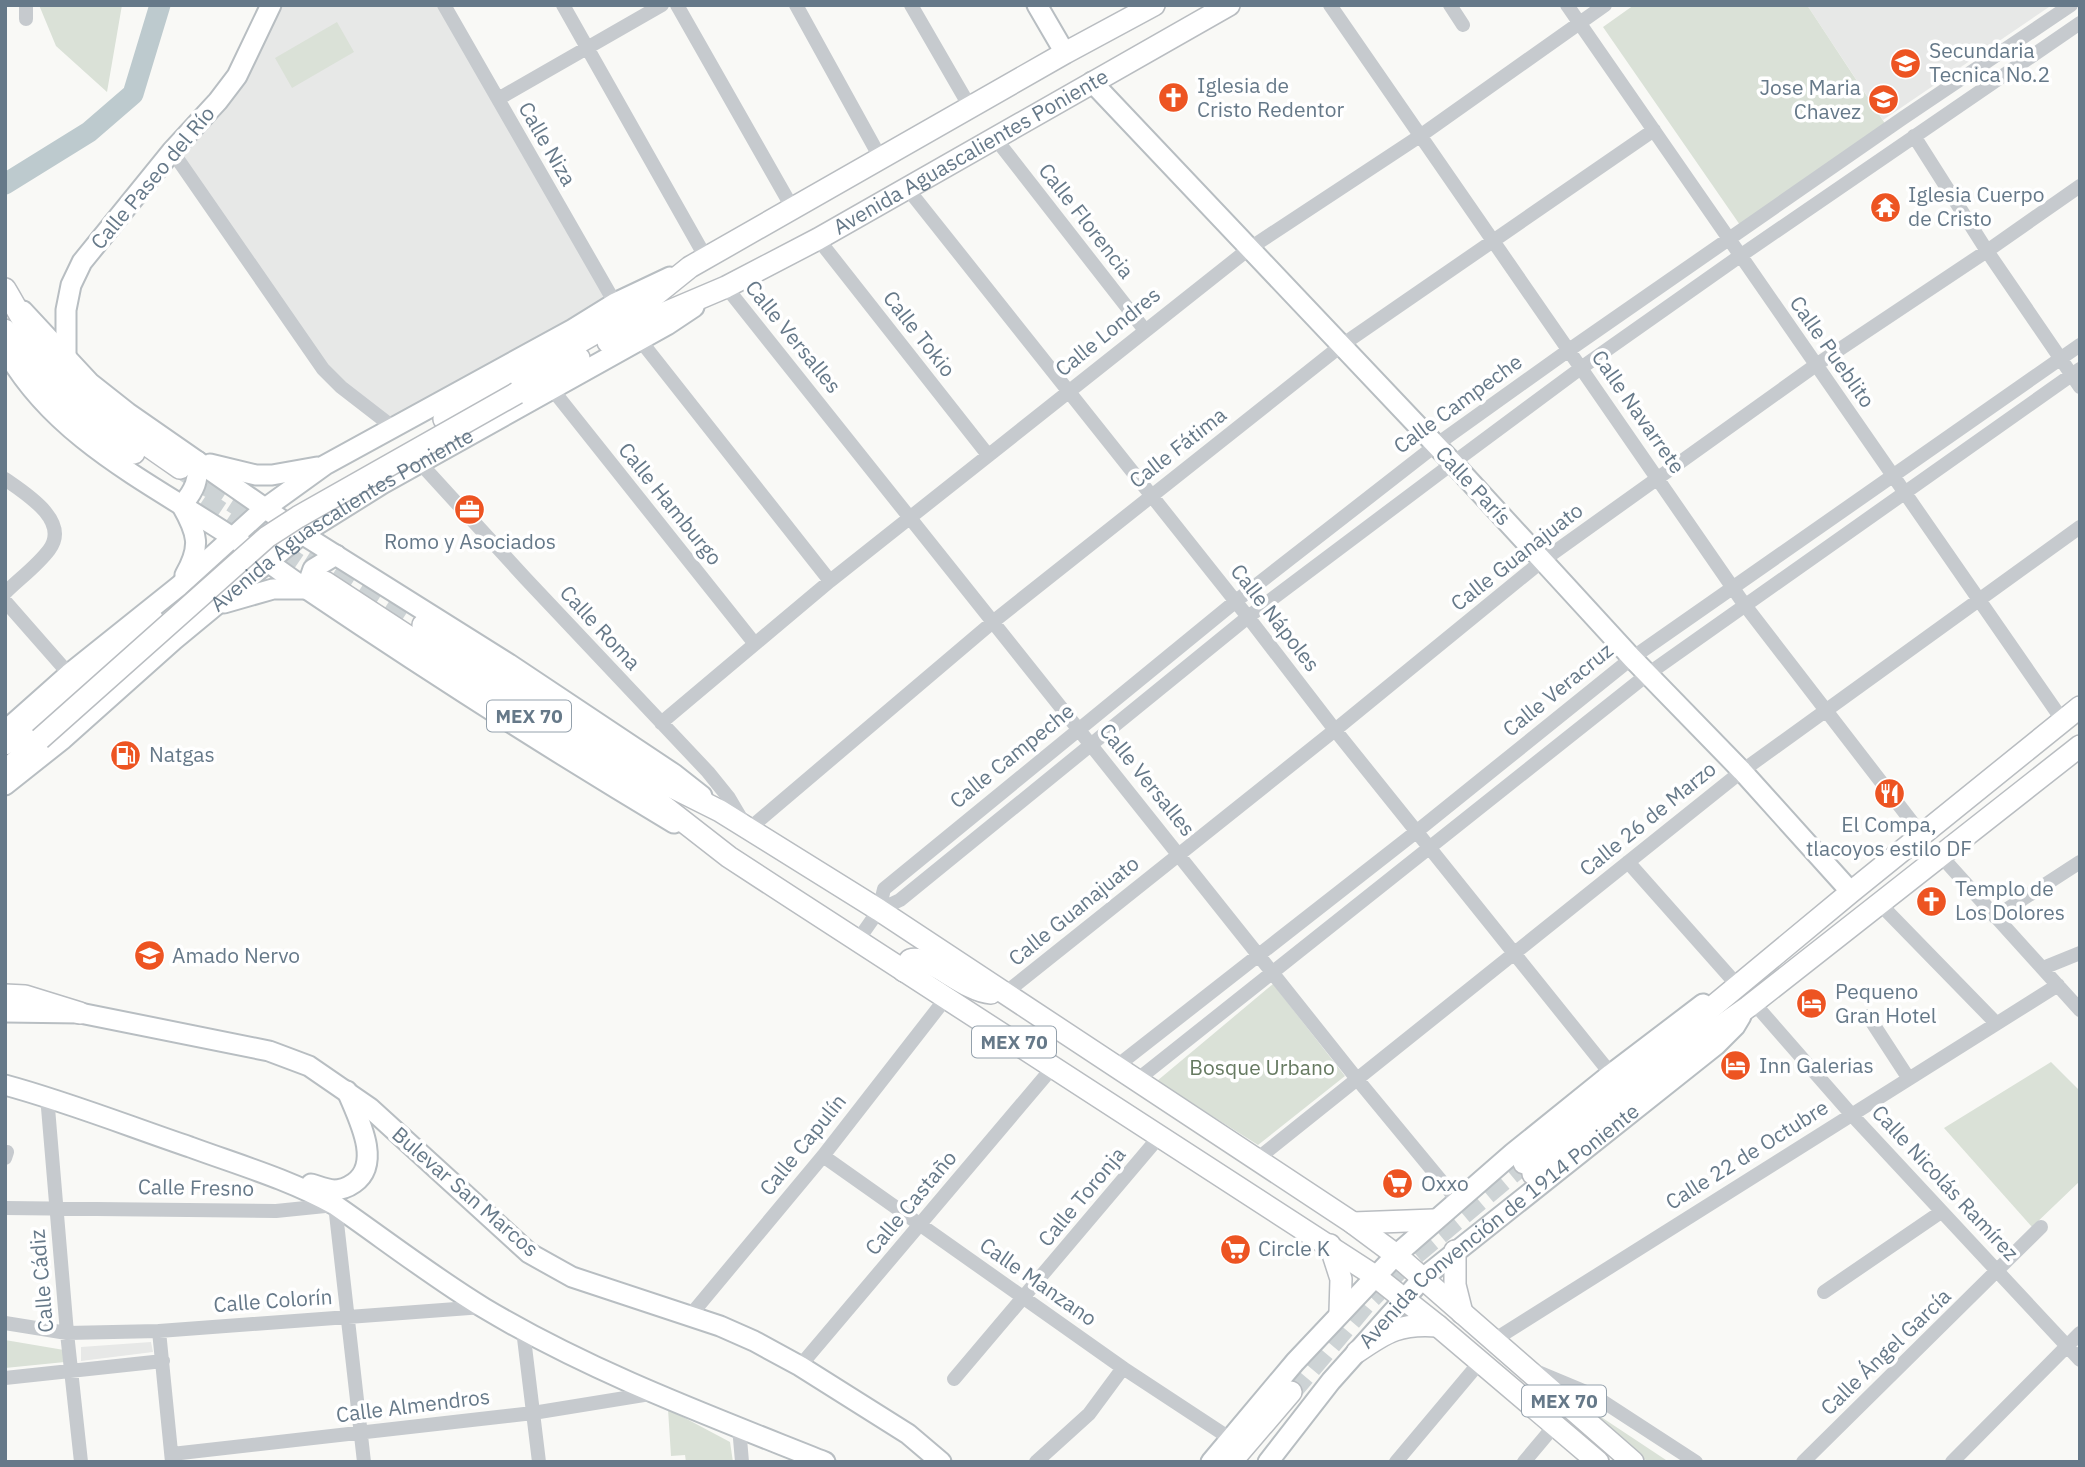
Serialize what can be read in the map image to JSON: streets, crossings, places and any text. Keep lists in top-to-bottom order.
{
  "streets": {
    "main road": ["Avenida Aguascalientes Poniente", "MEX 70", "Avenida Convención de 1914 Poniente"],
    "street": [
      "Calle Niza",
      "Calle Paseo del Río",
      "Calle Florencia",
      "Calle Londres",
      "Calle Tokio",
      "Calle Versalles",
      "Calle Pueblito",
      "Calle Campeche",
      "Calle Navarrete",
      "Calle Fátima",
      "Calle París",
      "Calle Hamburgo",
      "Calle Guanajuato",
      "Calle Nápoles",
      "Calle Roma",
      "Calle Veracruz",
      "Calle 26 de Marzo",
      "Calle Capulín",
      "Calle 22 de Octubre",
      "Calle Nicolás Ramírez",
      "Calle Fresno",
      "Bulevar San Marcos",
      "Calle Toronja",
      "Calle Castaño",
      "Calle Cádiz",
      "Calle Manzano",
      "Calle Colorín",
      "Calle Ángel García",
      "Calle Almendros"
    ]
  },
  "crossings": [
    ["Calle Niza", "Avenida Aguascalientes Poniente"],
    ["Avenida Aguascalientes Poniente", "Calle Florencia"],
    ["Avenida Aguascalientes Poniente", "Calle Tokio"],
    ["Avenida Aguascalientes Poniente", "Calle Versalles"],
    ["Avenida Aguascalientes Poniente", "Calle París"],
    ["Avenida Aguascalientes Poniente", "Calle Hamburgo"],
    ["Avenida Aguascalientes Poniente", "Calle Nápoles"],
    ["Avenida Aguascalientes Poniente", "Calle Roma"],
    ["Avenida Aguascalientes Poniente", "MEX 70"],
    ["Calle Paseo del Río", "MEX 70"],
    ["Calle Florencia", "Calle Londres"],
    ["Calle Londres", "Calle Tokio"],
    ["Calle Londres", "Calle Versalles"],
    ["Calle Londres", "Calle Pueblito"],
    ["Calle Londres", "Calle Navarrete"],
    ["Calle Londres", "Calle París"],
    ["Calle Londres", "Calle Hamburgo"],
    ["Calle Londres", "Calle Nápoles"],
    ["Calle Londres", "Calle Roma"],
    ["Calle Versalles", "Calle Campeche"],
    ["Calle Versalles", "Calle Fátima"],
    ["Calle Versalles", "Calle Guanajuato"],
    ["Calle Versalles", "Calle Veracruz"],
    ["Calle Versalles", "Calle 26 de Marzo"],
    ["Calle Versalles", "Avenida Convención de 1914 Poniente"],
    ["Calle Pueblito", "Calle Campeche"],
    ["Calle Pueblito", "Calle Fátima"],
    ["Calle Pueblito", "Calle Guanajuato"],
    ["Calle Pueblito", "Calle Veracruz"],
    ["Calle Pueblito", "Calle 26 de Marzo"],
    ["Calle Pueblito", "Avenida Convención de 1914 Poniente"],
    ["Calle Campeche", "Calle Navarrete"],
    ["Calle Campeche", "Calle París"],
    ["Calle Campeche", "Calle Nápoles"],
    ["Calle Campeche", "MEX 70"],
    ["Calle Navarrete", "Calle Fátima"],
    ["Calle Navarrete", "Calle Guanajuato"],
    ["Calle Navarrete", "Calle Veracruz"],
    ["Calle Navarrete", "Calle 26 de Marzo"],
    ["Calle Navarrete", "Avenida Convención de 1914 Poniente"],
    ["Calle Fátima", "Calle París"],
    ["Calle Fátima", "Calle Nápoles"],
    ["Calle Fátima", "Calle Roma"],
    ["Calle Fátima", "MEX 70"],
    ["Calle París", "Calle Guanajuato"],
    ["Calle París", "Calle Veracruz"],
    ["Calle París", "Calle 26 de Marzo"],
    ["Calle París", "Avenida Convención de 1914 Poniente"],
    ["Calle Guanajuato", "Calle Nápoles"],
    ["Calle Guanajuato", "MEX 70"],
    ["Calle Nápoles", "Calle Veracruz"],
    ["Calle Nápoles", "Calle 26 de Marzo"],
    ["Calle Nápoles", "Avenida Convención de 1914 Poniente"],
    ["Calle Roma", "MEX 70"],
    ["Calle Veracruz", "MEX 70"],
    ["MEX 70", "Calle 26 de Marzo"],
    ["MEX 70", "Calle Capulín"],
    ["MEX 70", "Calle 22 de Octubre"],
    ["MEX 70", "Calle Toronja"],
    ["MEX 70", "Calle Castaño"],
    ["MEX 70", "Avenida Convención de 1914 Poniente"],
    ["Calle Capulín", "Bulevar San Marcos"],
    ["Calle Capulín", "Calle Manzano"],
    ["Calle 22 de Octubre", "Calle Nicolás Ramírez"],
    ["Calle Nicolás Ramírez", "Avenida Convención de 1914 Poniente"],
    ["Calle Nicolás Ramírez", "Calle Ángel García"],
    ["Calle Fresno", "Calle Cádiz"],
    ["Bulevar San Marcos", "Calle Castaño"],
    ["Calle Toronja", "Calle Manzano"],
    ["Calle Castaño", "Calle Manzano"],
    ["Avenida Convención de 1914 Poniente", "Calle Manzano"],
    ["Calle Cádiz", "Calle Colorín"]
  ],
  "parks": ["Bosque Urbano"],
  "places": {
    "school or university": ["Secundaria Tecnica No.2", "Jose Maria Chavez", "Amado Nervo"],
    "church": ["Iglesia de Cristo Redentor", "Templo de Los Dolores"],
    "temple": ["Iglesia Cuerpo de Cristo"],
    "office": ["Romo y Asociados"],
    "fuel station": ["Natgas"],
    "restaurant": ["El Compa, tlacoyos estilo DF"],
    "hotel": ["Pequeno Gran Hotel", "Inn Galerias"],
    "supermarket": ["Oxxo", "Circle K"]
  }
}
